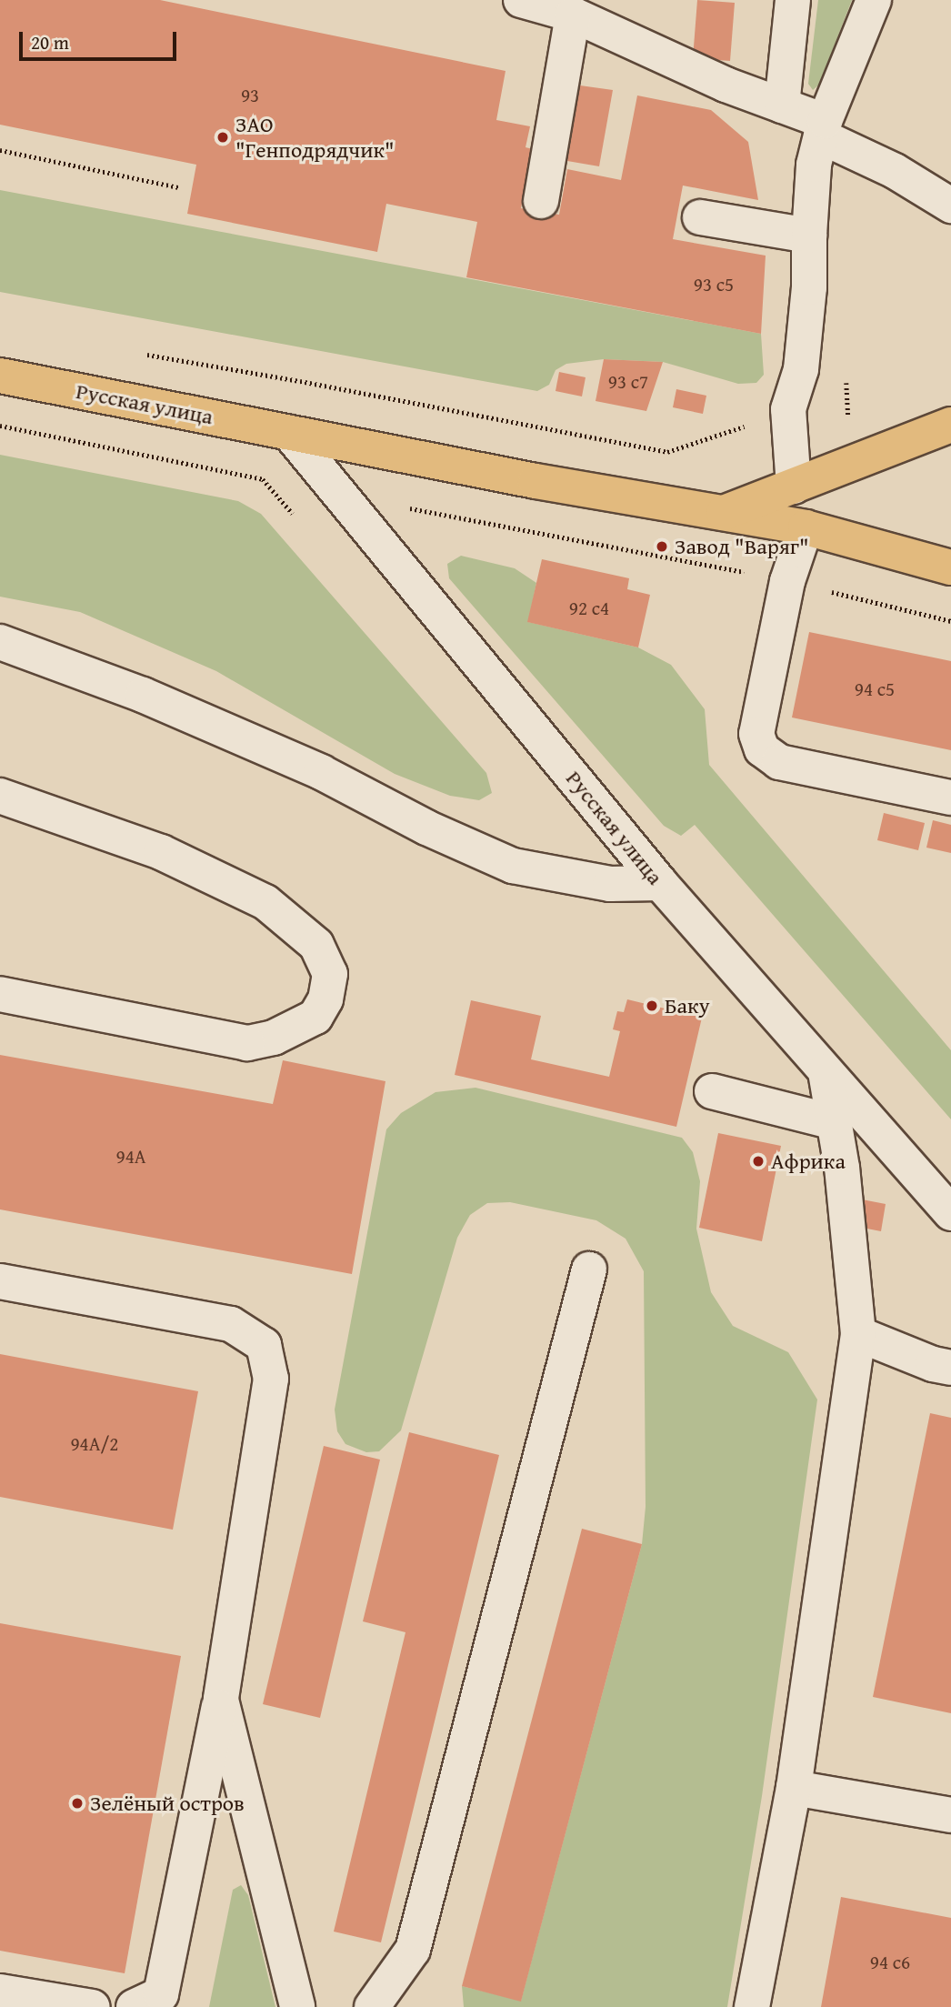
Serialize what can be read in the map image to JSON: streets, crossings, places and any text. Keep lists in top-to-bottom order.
{
  "streets": {
    "main road": ["Русская улица"]
  },
  "places": [
    "ЗАО \"Генподрядчик\"",
    "Завод \"Варяг\"",
    "Баку",
    "Африка",
    "Зелёный остров"
  ],
  "house_numbers": [
    "93",
    "93 с5",
    "93 с7",
    "92 с4",
    "94 с5",
    "94А",
    "94А/2",
    "94 с6"
  ],
  "scale_bar": "20 m"
}
